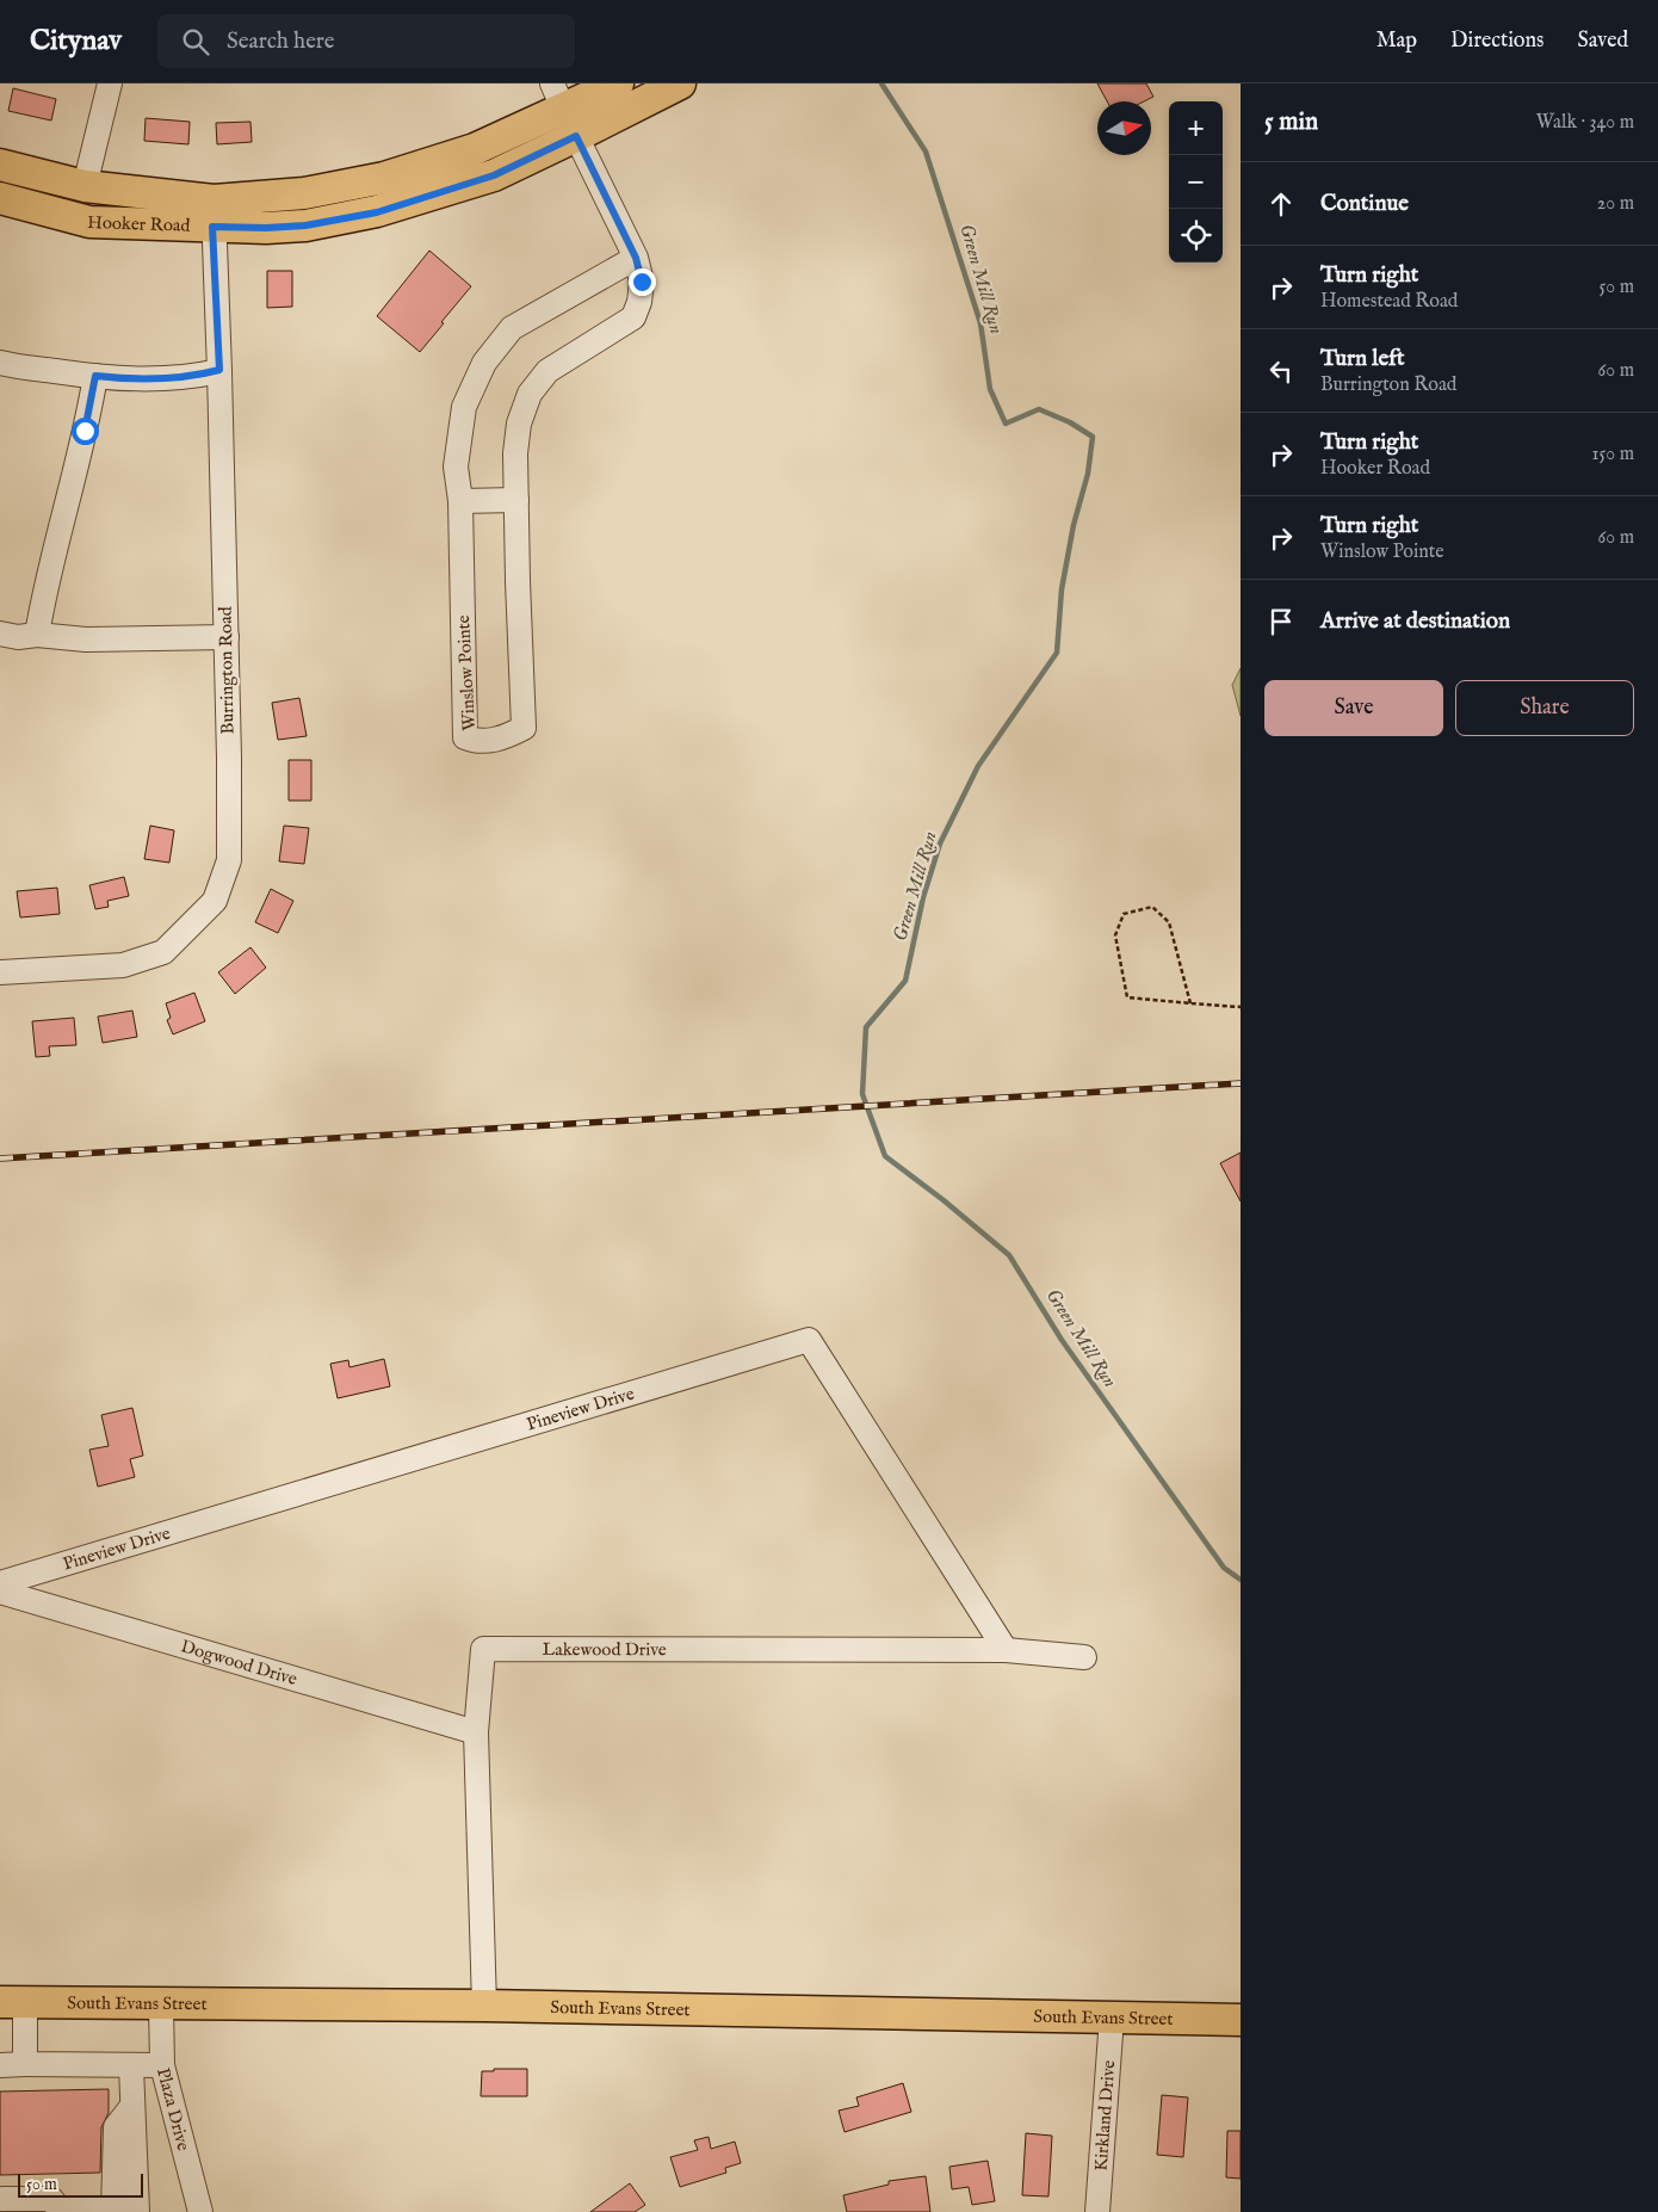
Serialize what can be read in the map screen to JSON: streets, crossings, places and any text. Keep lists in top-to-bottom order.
{
  "streets": {
    "main road": ["Hooker Road", "South Evans Street"],
    "street": [
      "Burrington Road",
      "Winslow Pointe",
      "Pineview Drive",
      "Lakewood Drive",
      "Dogwood Drive",
      "Plaza Drive",
      "Kirkland Drive"
    ]
  },
  "crossings": [
    ["Hooker Road", "Burrington Road"],
    ["Hooker Road", "Winslow Pointe"],
    ["Pineview Drive", "Lakewood Drive"],
    ["Lakewood Drive", "Dogwood Drive"],
    ["Lakewood Drive", "South Evans Street"],
    ["South Evans Street", "Plaza Drive"],
    ["South Evans Street", "Kirkland Drive"]
  ],
  "water": ["Green Mill Run"],
  "scale_bar": "50 m",
  "north": "right",
  "page": {
    "header": "Citynav",
    "search": "Search here",
    "nav": ["Map", "Directions", "Saved"],
    "heading": ["5 min", "Walk · 340 m"],
    "map_buttons": ["+", "−"],
    "list": [
      ["Continue", "20 m"],
      ["Turn right", "Homestead Road", "50 m"],
      ["Turn left", "Burrington Road", "60 m"],
      ["Turn right", "Hooker Road", "150 m"],
      ["Turn right", "Winslow Pointe", "60 m"],
      "Arrive at destination"
    ],
    "buttons": ["Save", "Share"],
    "scale": "50 m"
  }
}
